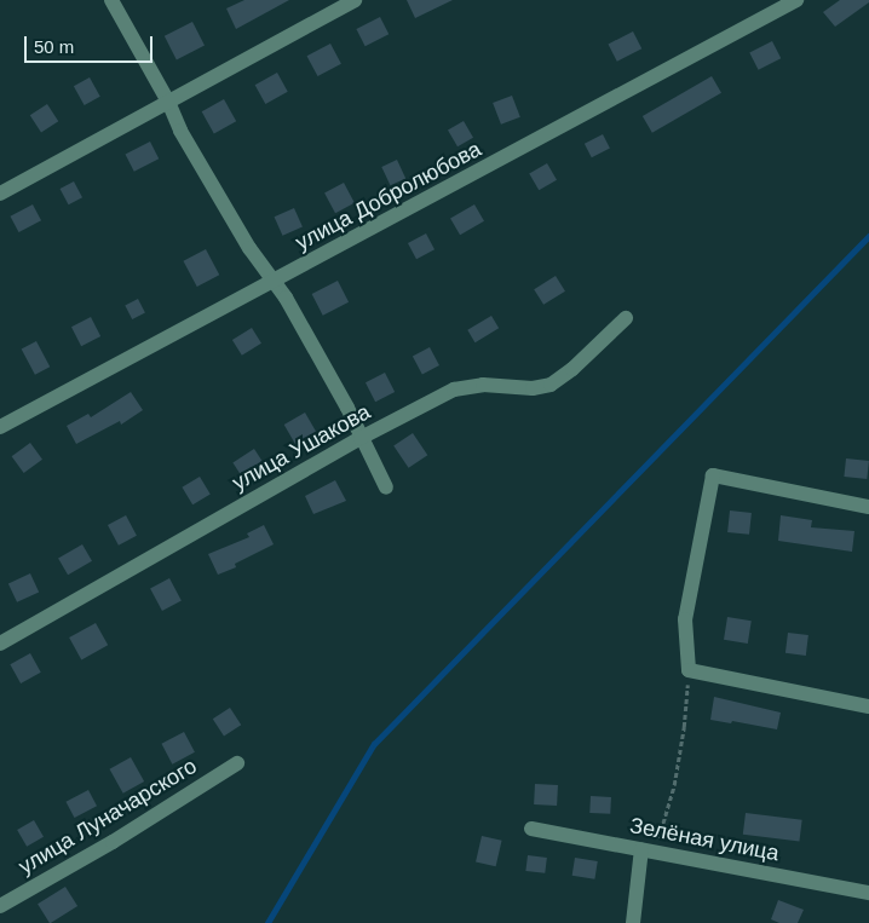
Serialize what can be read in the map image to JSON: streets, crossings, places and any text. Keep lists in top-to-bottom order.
{
  "streets": {
    "street": [
      "улица Добролюбова",
      "улица Ушакова",
      "улица Луначарского",
      "Зелёная улица"
    ]
  },
  "scale_bar": "50 m"
}
